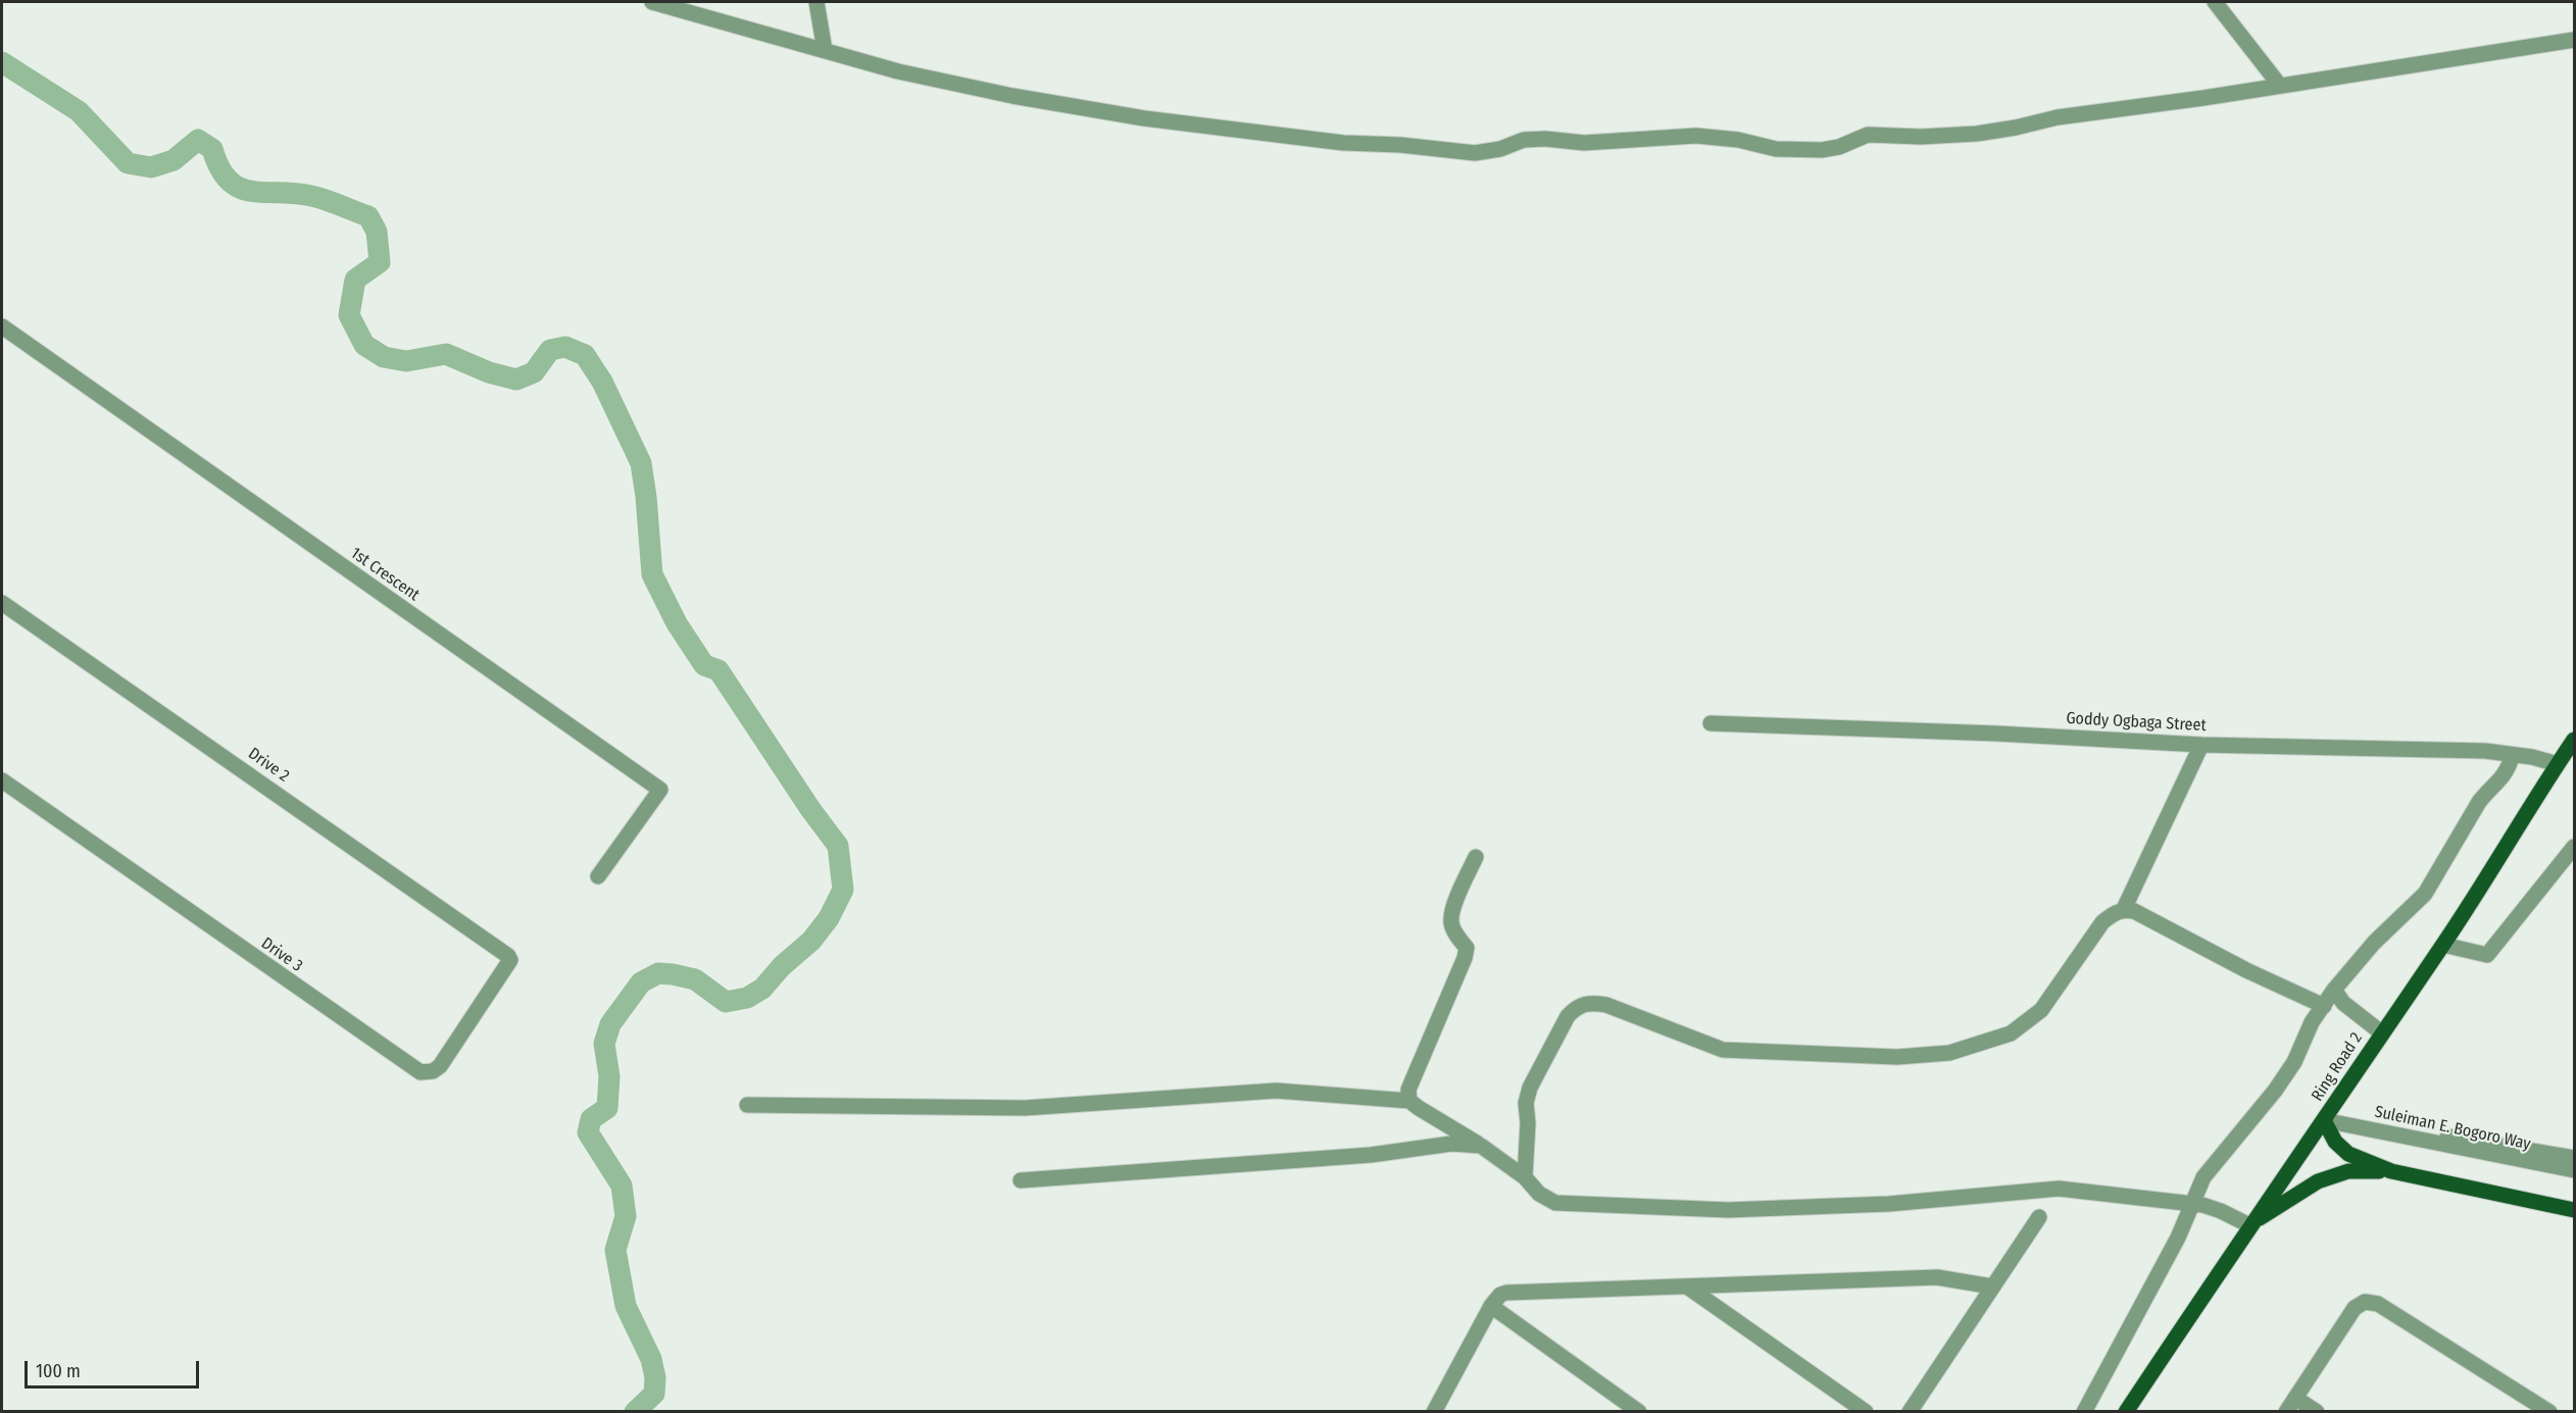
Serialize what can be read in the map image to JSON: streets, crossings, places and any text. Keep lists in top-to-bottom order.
{
  "streets": {
    "main road": ["Ring Road 2"],
    "street": [
      "1st Crescent",
      "Goddy Ogbaga Street",
      "Drive 2",
      "Drive 3",
      "Suleiman E. Bogoro Way"
    ]
  },
  "crossings": [
    ["Goddy Ogbaga Street", "Ring Road 2"],
    ["Drive 2", "Drive 3"],
    ["Ring Road 2", "Suleiman E. Bogoro Way"]
  ],
  "scale_bar": "100 m"
}
